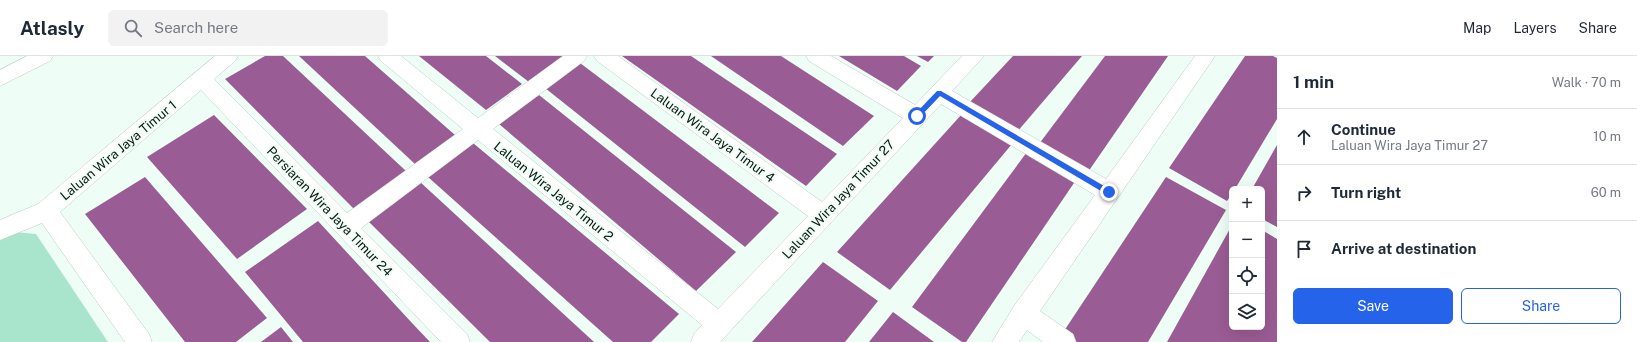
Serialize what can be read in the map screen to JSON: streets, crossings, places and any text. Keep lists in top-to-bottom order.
{
  "streets": {
    "street": [
      "Laluan Wira Jaya Timur 4",
      "Laluan Wira Jaya Timur 1",
      "Laluan Wira Jaya Timur 2",
      "Laluan Wira Jaya Timur 27",
      "Persiaran Wira Jaya Timur 24"
    ]
  },
  "crossings": [
    ["Laluan Wira Jaya Timur 4", "Laluan Wira Jaya Timur 27"],
    ["Laluan Wira Jaya Timur 1", "Persiaran Wira Jaya Timur 24"],
    ["Laluan Wira Jaya Timur 2", "Laluan Wira Jaya Timur 27"]
  ],
  "page": {
    "header": "Atlasly",
    "search": "Search here",
    "nav": ["Map", "Layers", "Share"],
    "heading": ["1 min", "Walk · 70 m"],
    "list": [
      ["Continue", "Laluan Wira Jaya Timur 27", "10 m"],
      ["Turn right", "60 m"],
      "Arrive at destination"
    ],
    "map_buttons": ["+", "−"],
    "buttons": ["Save", "Share"]
  }
}
